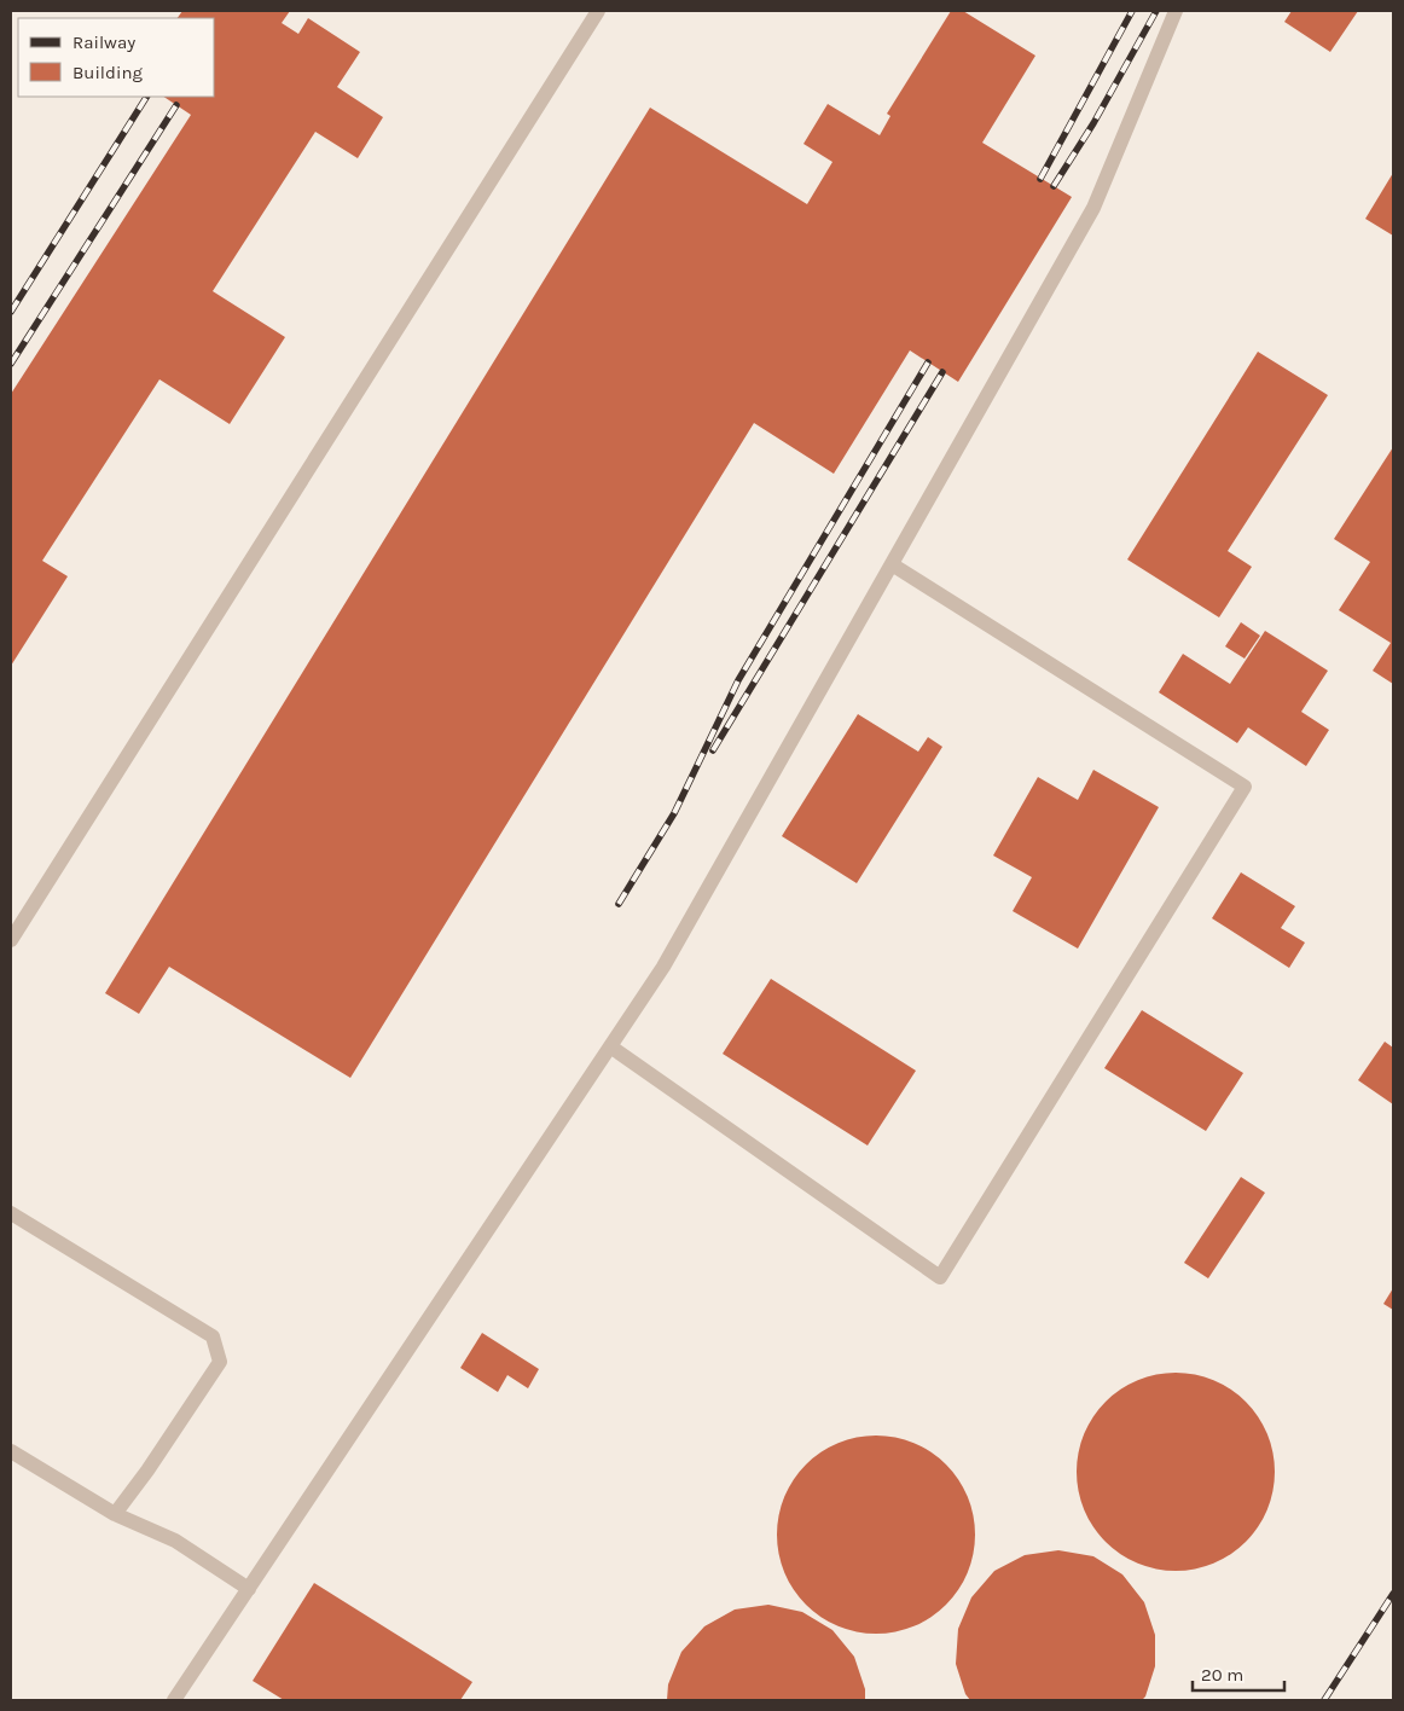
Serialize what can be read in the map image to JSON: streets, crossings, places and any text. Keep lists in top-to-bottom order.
{
  "legend": ["Railway", "Building"],
  "scale_bar": "20 m"
}
